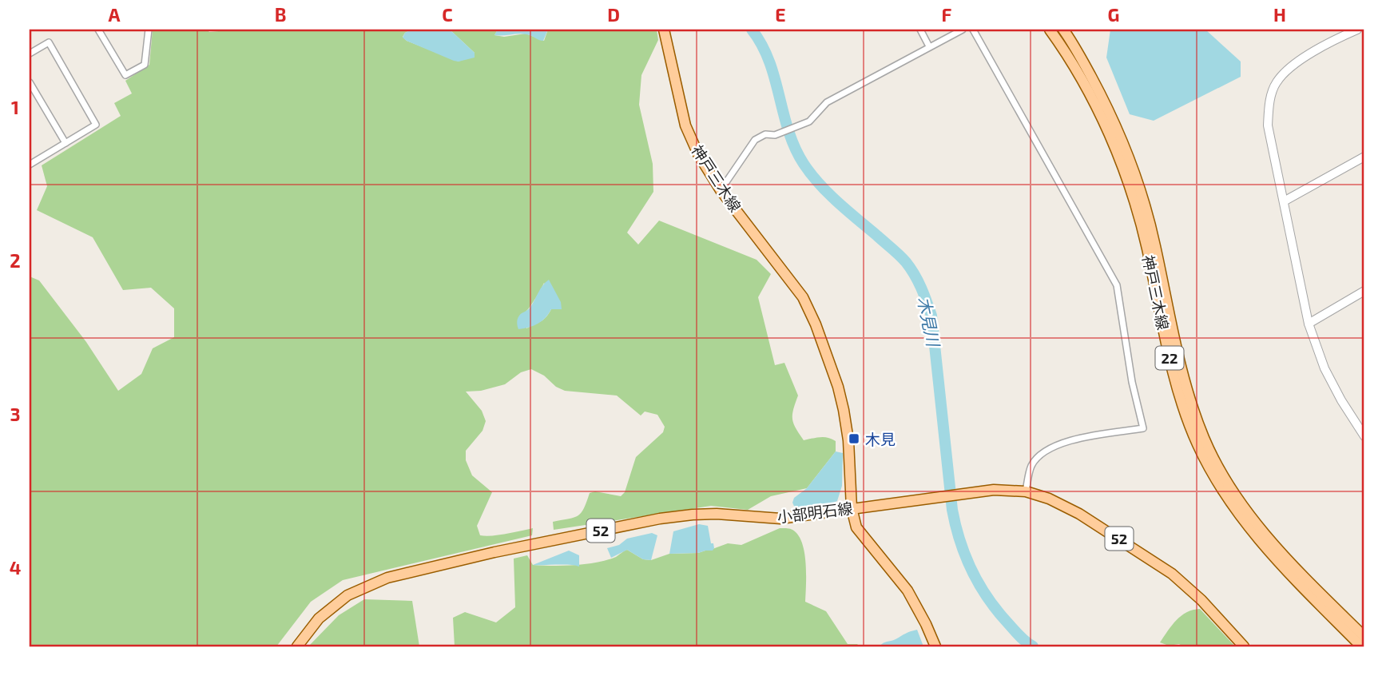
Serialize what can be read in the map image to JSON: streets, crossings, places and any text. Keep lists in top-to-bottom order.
{
  "streets": {
    "main road": [
      "神戸三木線",
      "22",
      "小部明石線",
      "52"
    ]
  },
  "crossings": [
    ["神戸三木線", "小部明石線"]
  ],
  "water": ["木見川"],
  "places": {
    "transit": ["木見"]
  },
  "grid": {
    "columns": [
      "A",
      "B",
      "C",
      "D",
      "E",
      "F",
      "G",
      "H"
    ],
    "rows": [
      "1",
      "2",
      "3",
      "4"
    ]
  }
}
